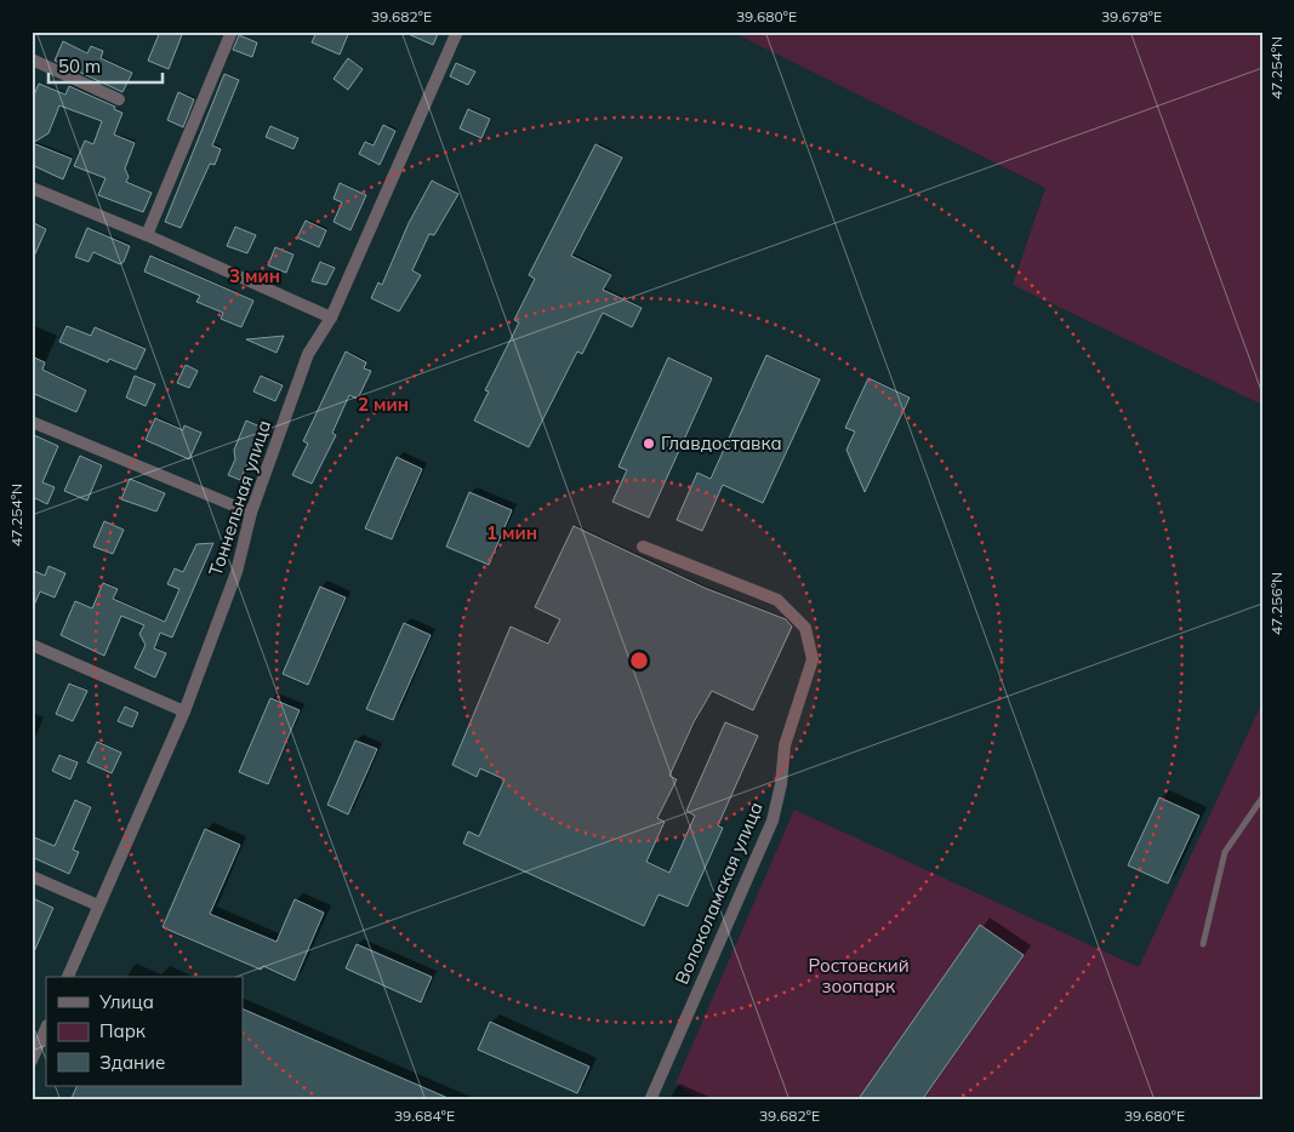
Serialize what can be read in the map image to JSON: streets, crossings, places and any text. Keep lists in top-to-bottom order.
{
  "streets": {
    "street": ["Тоннельная улица", "Волоколамская улица"]
  },
  "parks": ["Ростовский зоопарк"],
  "places": ["Главдоставка"],
  "legend": ["Улица", "Парк", "Здание"],
  "scale_bar": "50 m",
  "coordinates": [
    "39.682°E",
    "39.680°E",
    "39.678°E",
    "47.254°N",
    "47.256°N",
    "39.684°E"
  ],
  "rings": ["3 мин", "2 мин", "1 мин"]
}
